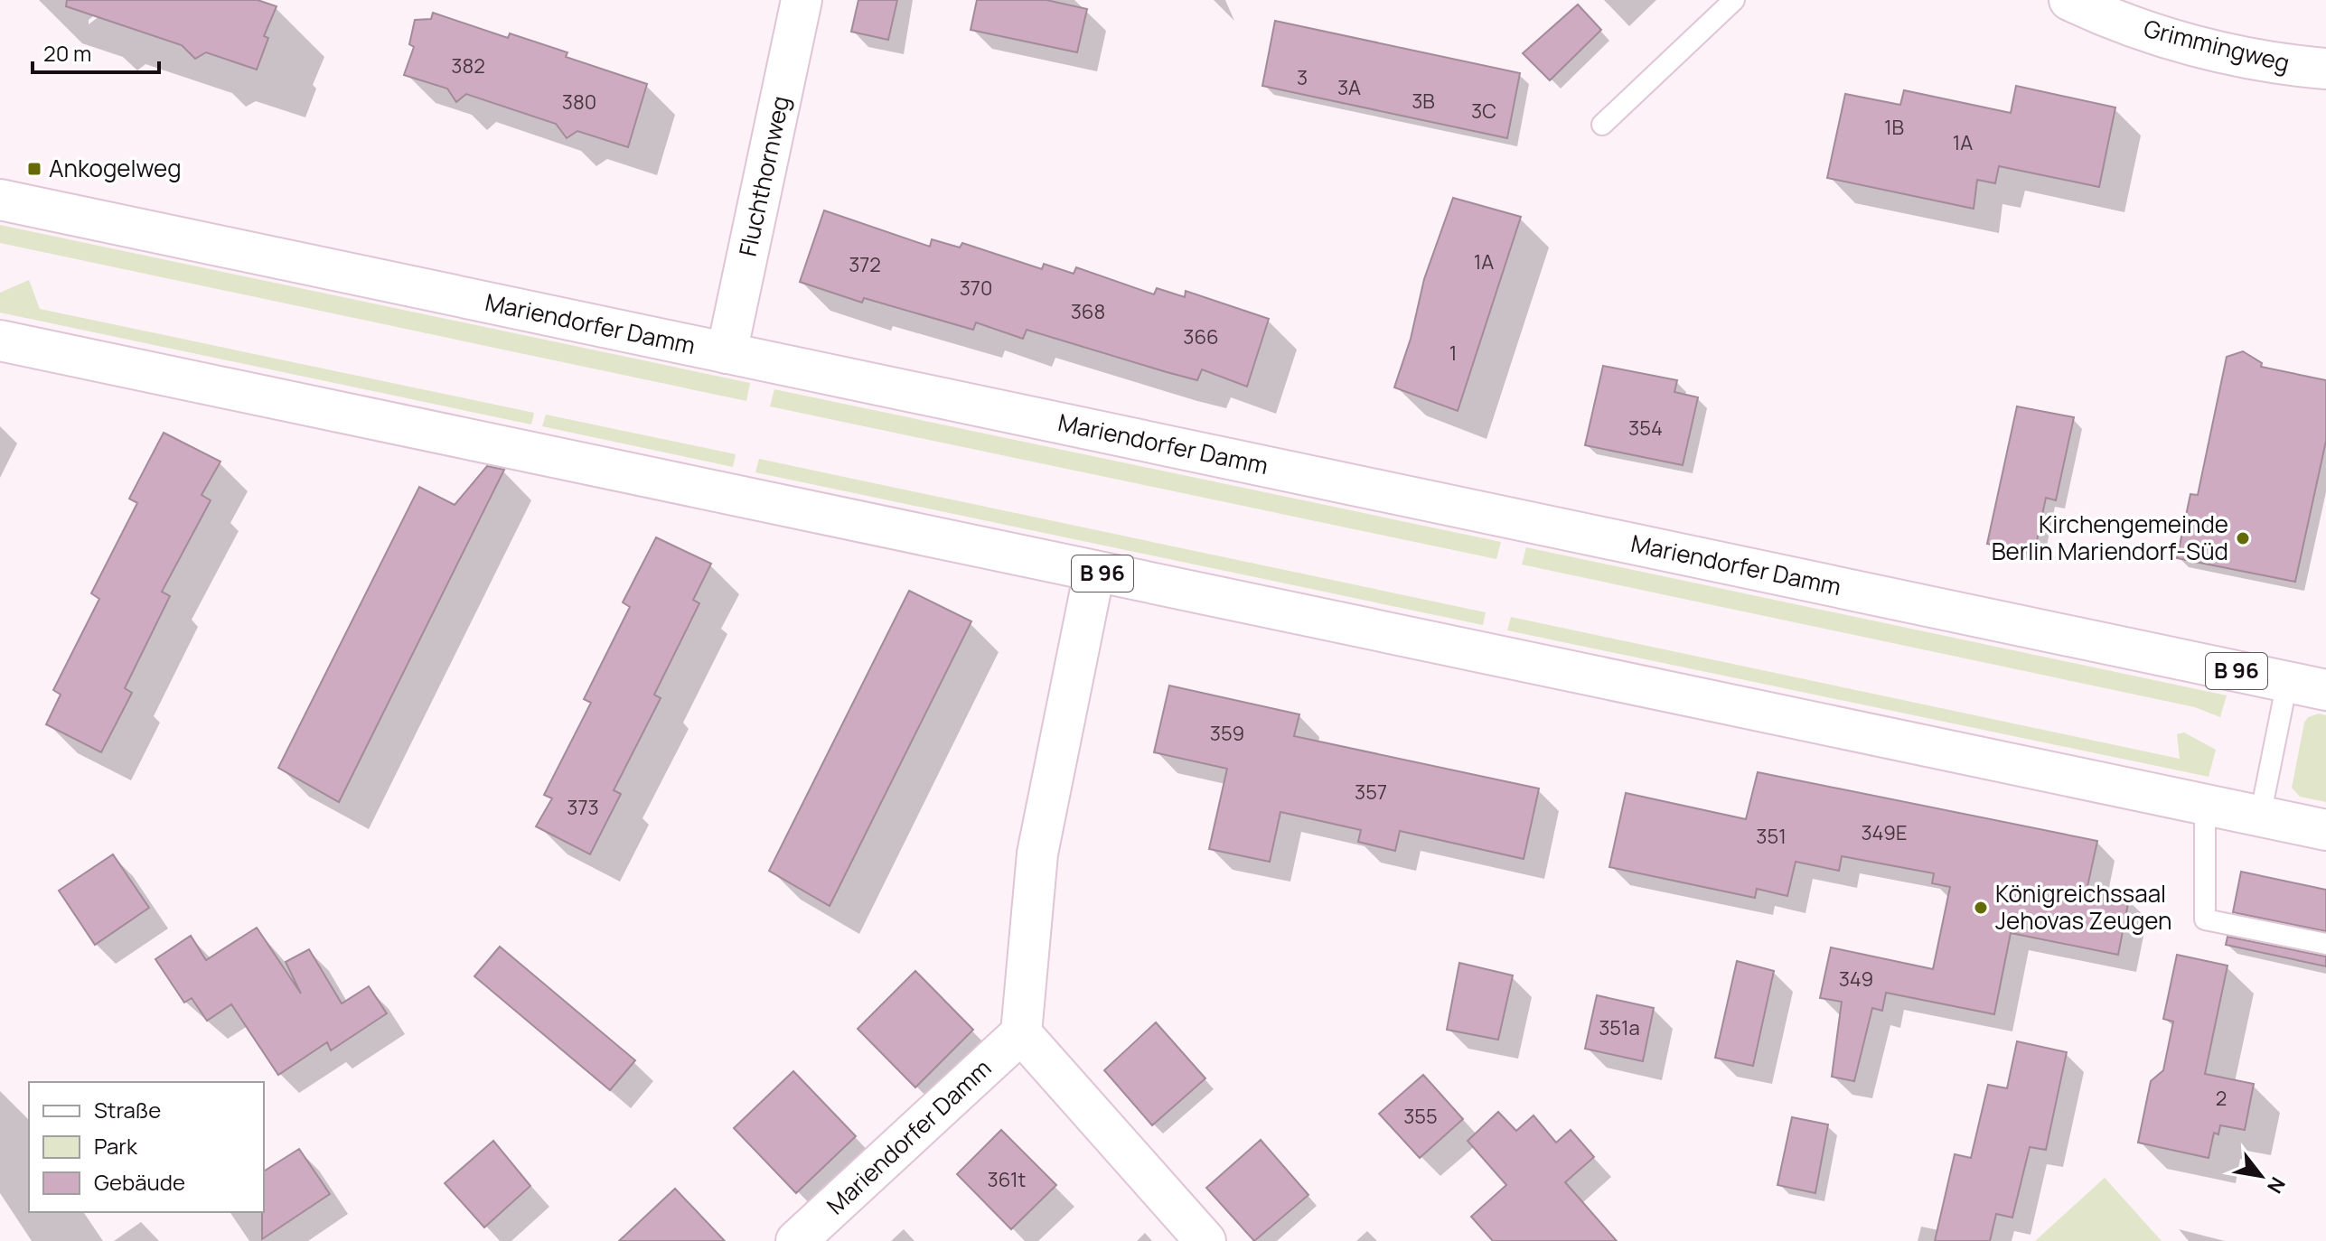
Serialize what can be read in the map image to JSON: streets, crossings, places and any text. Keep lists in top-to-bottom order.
{
  "streets": {
    "main road": [
      "Grimmingweg",
      "Fluchthornweg",
      "Mariendorfer Damm",
      "B 96"
    ]
  },
  "crossings": [
    ["Fluchthornweg", "Mariendorfer Damm"]
  ],
  "places": {
    "transit": ["Ankogelweg"],
    "other": ["Kirchengemeinde Berlin Mariendorf-Süd", "Königreichssaal Jehovas Zeugen"]
  },
  "house_numbers": [
    "382",
    "3",
    "3A",
    "3B",
    "380",
    "3C",
    "1B",
    "1A",
    "1A",
    "372",
    "370",
    "368",
    "366",
    "1",
    "354",
    "359",
    "357",
    "373",
    "349E",
    "351",
    "349",
    "351a",
    "2",
    "355",
    "361t"
  ],
  "legend": ["Straße", "Park", "Gebäude"],
  "scale_bar": "20 m",
  "north": "bottom right"
}
